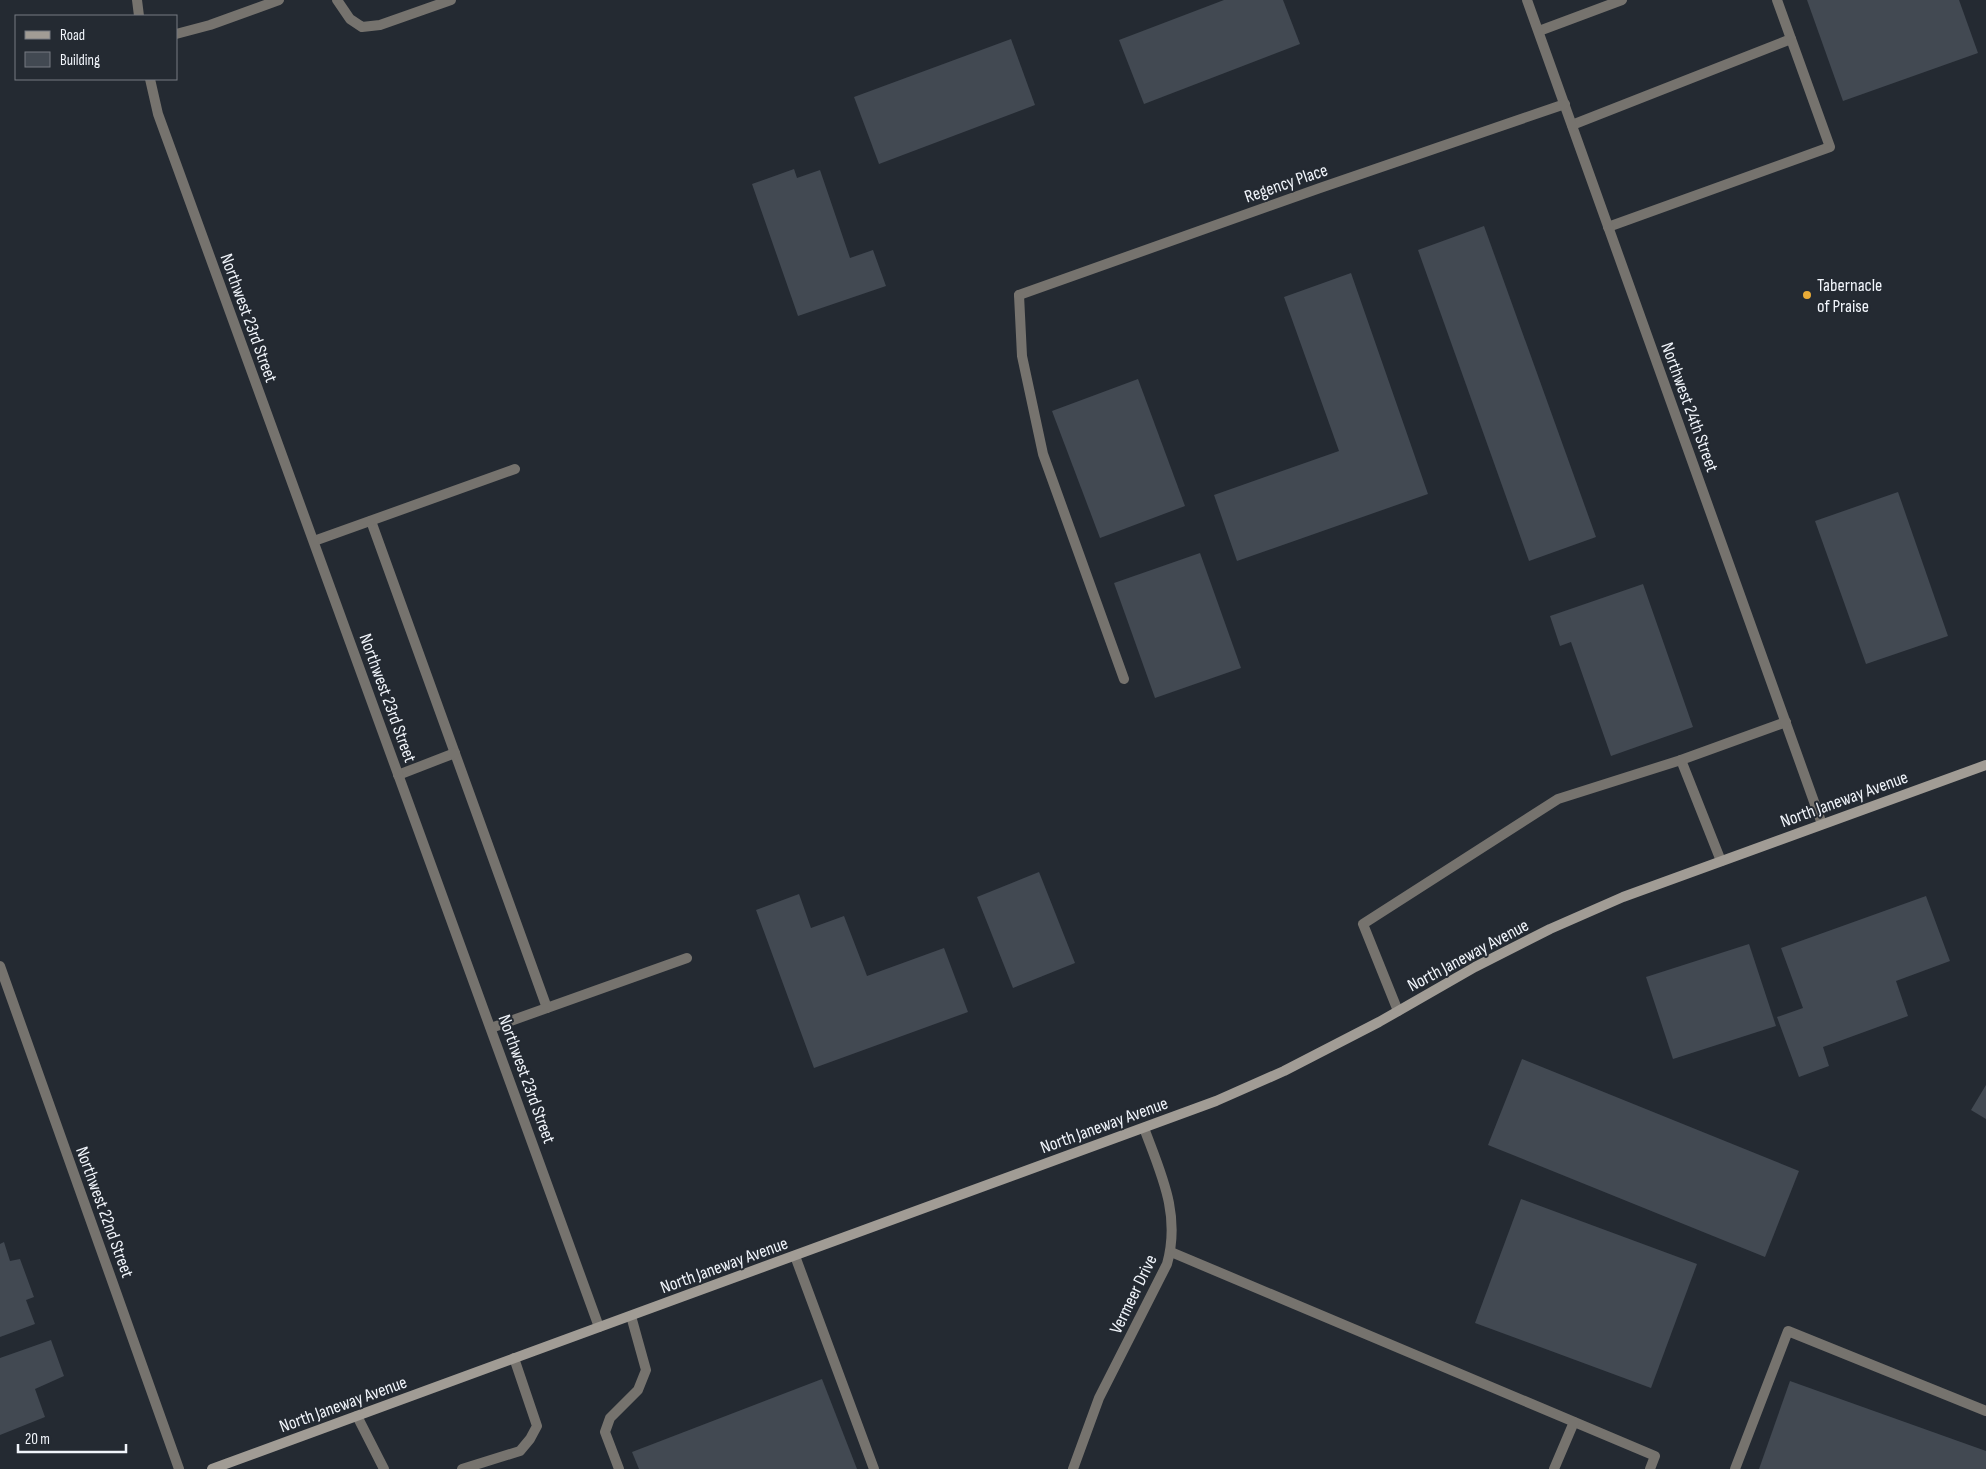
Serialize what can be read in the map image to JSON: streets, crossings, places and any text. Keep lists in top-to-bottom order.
{
  "streets": {
    "main road": ["North Janeway Avenue"],
    "street": [
      "Regency Place",
      "Northwest 23rd Street",
      "Northwest 24th Street",
      "Northwest 22nd Street",
      "Vermeer Drive"
    ]
  },
  "crossings": [
    ["Regency Place", "Northwest 24th Street"],
    ["Northwest 23rd Street", "North Janeway Avenue"],
    ["Northwest 24th Street", "North Janeway Avenue"],
    ["North Janeway Avenue", "Vermeer Drive"]
  ],
  "places": ["Tabernacle of Praise"],
  "legend": ["Road", "Building"],
  "scale_bar": "20 m"
}
